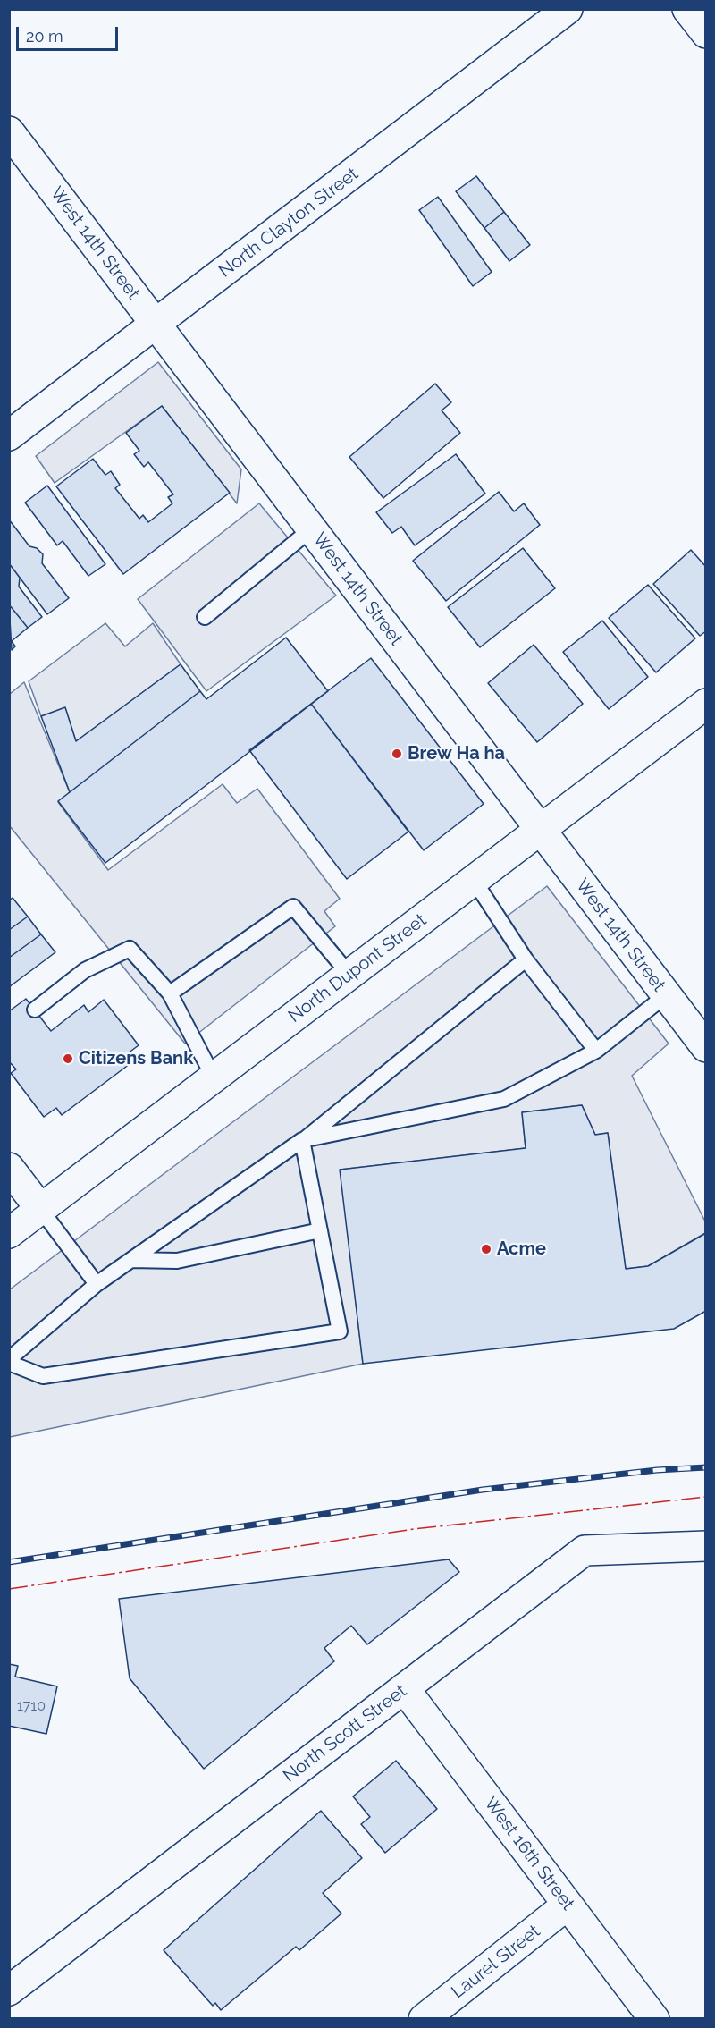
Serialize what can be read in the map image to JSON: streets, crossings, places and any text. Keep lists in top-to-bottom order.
{
  "streets": {
    "street": [
      "North Clayton Street",
      "West 14th Street",
      "North Dupont Street",
      "North Scott Street",
      "West 16th Street",
      "Laurel Street"
    ]
  },
  "crossings": [
    ["North Clayton Street", "West 14th Street"],
    ["West 14th Street", "North Dupont Street"],
    ["North Scott Street", "West 16th Street"],
    ["West 16th Street", "Laurel Street"]
  ],
  "places": ["Brew Ha ha", "Citizens Bank", "Acme"],
  "house_numbers": ["1710"],
  "scale_bar": "20 m"
}
